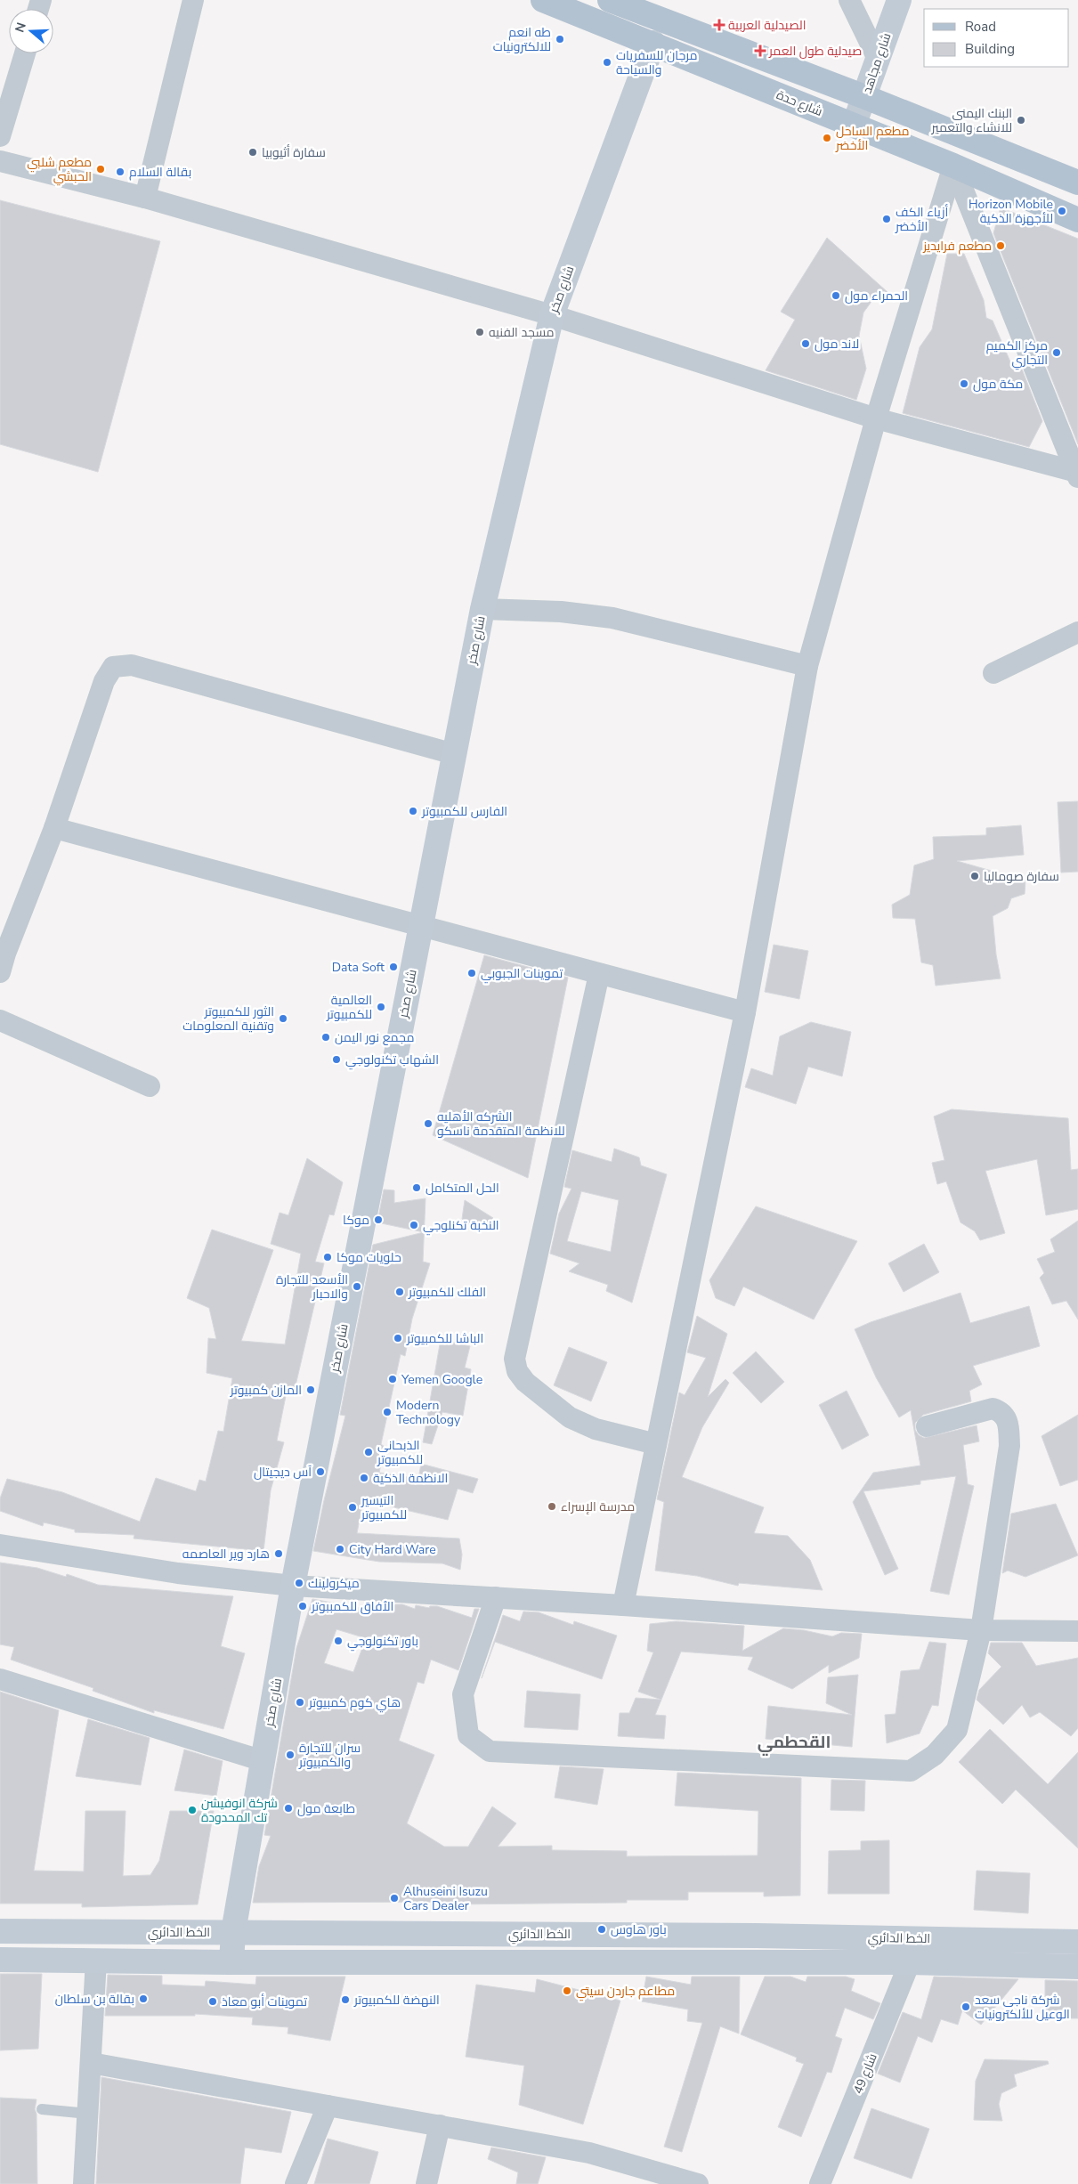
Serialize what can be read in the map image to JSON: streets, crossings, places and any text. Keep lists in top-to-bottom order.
{
  "streets": {
    "main road": [
      "شارع مجاهد",
      "شارع حدة",
      "شارع صخر",
      "الخط الدائري"
    ],
    "street": ["شارع 49"]
  },
  "crossings": [
    ["شارع مجاهد", "شارع حدة"],
    ["شارع حدة", "شارع صخر"],
    ["شارع صخر", "الخط الدائري"],
    ["الخط الدائري", "شارع 49"]
  ],
  "districts": ["القحطمي"],
  "places": {
    "health": ["الصيدلية العربية", "صيدلية طول العمر"],
    "other": [
      "طه انعم للالكترونيات",
      "مرجان للسفريات والسياحة",
      "البنك اليمني للانشاء والتعمير",
      "مطعم الساحل الأخضر",
      "سفارة أثيوبيا",
      "مطعم شلبي الحبشي",
      "بقالة السلام",
      "Horizon Mobile للأجهزة الذكية",
      "أزياء الكف الأخضر",
      "مطعم فرايديز",
      "الحمراء مول",
      "مسجد الفنيه",
      "لاند مول",
      "مركز الكميم التجاري",
      "مكة مول",
      "الفارس للكمبيوتر",
      "سفارة صوماليا",
      "Data Soft",
      "تموينات الجبوبي",
      "العالمية للكمبيوتر",
      "الثور للكمبيوتر وتقنية المعلومات",
      "مجمع نور اليمن",
      "الشهاب تكنولوجي",
      "الشركه الأهليه للانظمة المتقدمة ناسكو",
      "الحل المتكامل",
      "موكا",
      "النخبة تكنلوجي",
      "حلويات موكا",
      "الأسعد للتجارة والاحبار",
      "الفلك للكمبيوتر",
      "الباشا للكمبيوتر",
      "Yemen Google",
      "المازن كمبيوتر",
      "Modern Technology",
      "الذبحاني للكمبيوتر",
      "آس ديجيتال",
      "الانظمة الذكية",
      "مدرسة الإسراء",
      "التيسير للكمبيوتر",
      "City Hard Ware",
      "هارد وير العاصمه",
      "ميكرولينك",
      "الٱفاق للكمببوتر",
      "باور تكنولوجي",
      "هاي كوم كمبيوتر",
      "سران للتجارة والكمبيوتر",
      "طابعة مول",
      "شركة انوفيشن تك المحدودة",
      "Alhuseini Isuzu Cars Dealer",
      "باور هاوس",
      "مطاعم جاردن سيتي",
      "بقالة بن سلطان",
      "النهضة للكمبيوتر",
      "تموينات أبو معاذ",
      "شركة ناجي سعد الوعيل للألكترونيات"
    ]
  },
  "legend": ["Road", "Building"],
  "north": "left"
}
